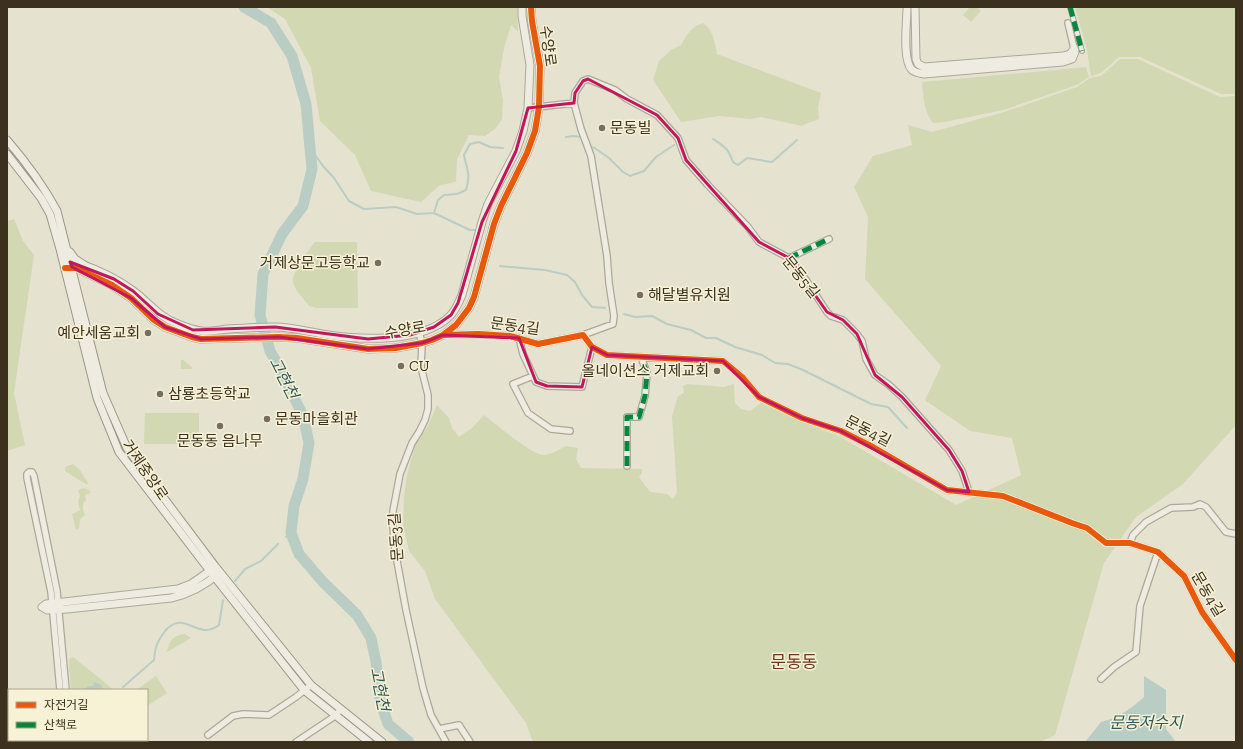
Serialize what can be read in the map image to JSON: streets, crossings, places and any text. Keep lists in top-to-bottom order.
{
  "streets": {
    "street": [
      "수양로",
      "문동5길",
      "문동4길",
      "거제중앙로",
      "문동3길"
    ]
  },
  "crossings": [
    ["수양로", "문동4길"],
    ["수양로", "거제중앙로"],
    ["수양로", "문동3길"],
    ["문동5길", "문동4길"]
  ],
  "districts": ["문동동"],
  "water": ["고현천", "문동저수지"],
  "places": [
    "문동빌",
    "거제상문고등학교",
    "해달별유치원",
    "예안세움교회",
    "CU",
    "올네이션스 거제교회",
    "삼룡초등학교",
    "문동마을회관",
    "문동동 음나무"
  ],
  "legend": ["자전거길", "산책로"]
}
